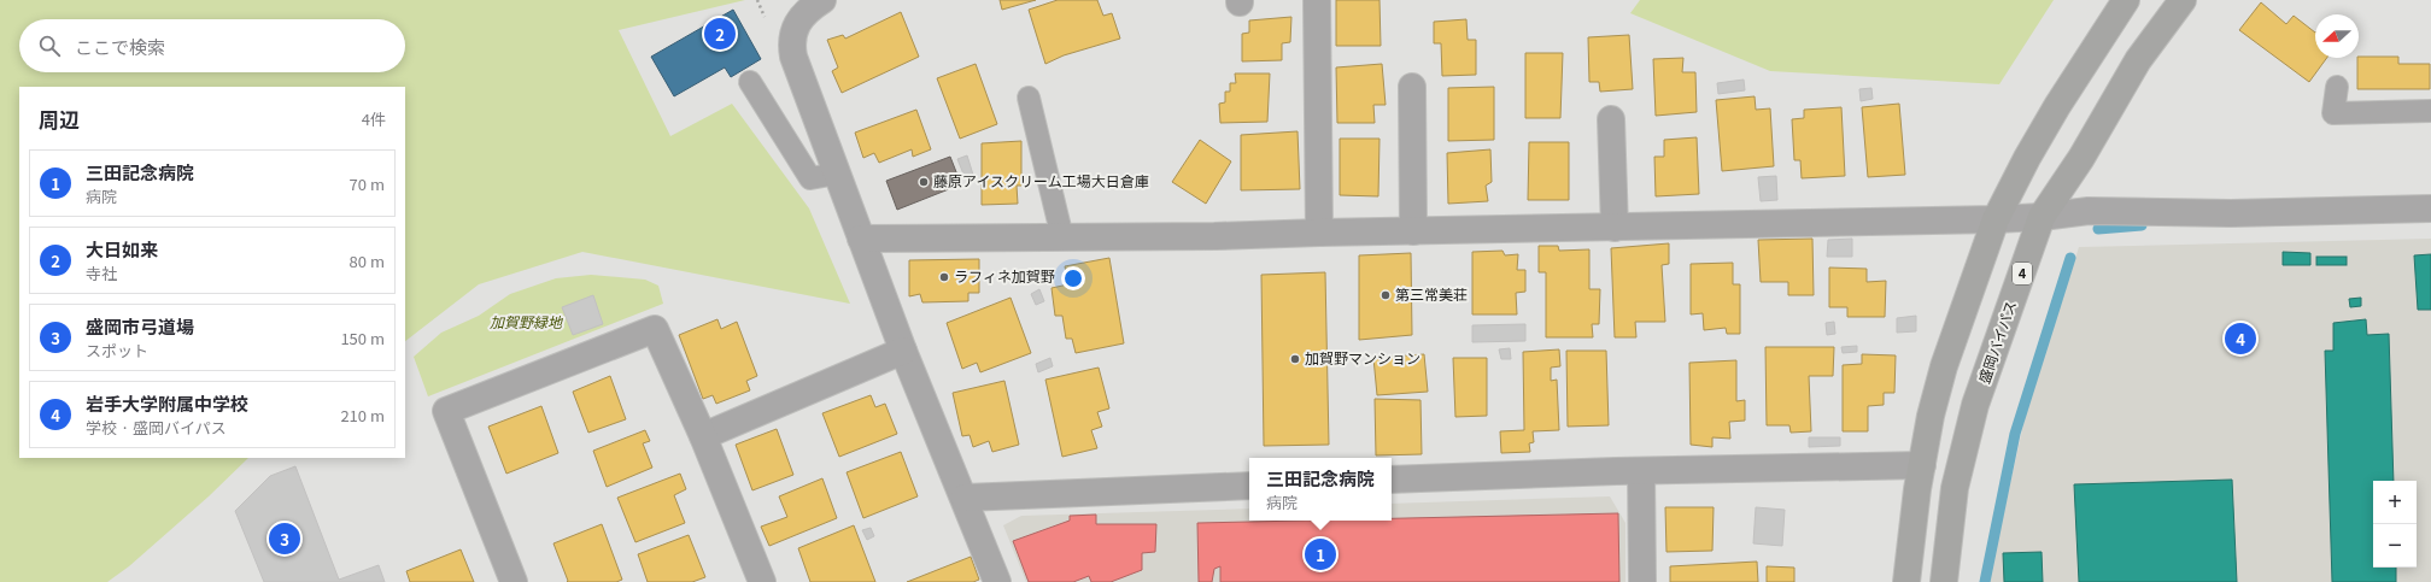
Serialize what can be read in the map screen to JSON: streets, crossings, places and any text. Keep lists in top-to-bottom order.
{
  "streets": {
    "highway": ["4", "盛岡バイパス"]
  },
  "parks": ["加賀野緑地"],
  "places": [
    "藤原アイスクリーム工場大日倉庫",
    "ラフィネ加賀野",
    "第三常美荘",
    "加賀野マンション"
  ],
  "north": "left",
  "page": {
    "pins": [
      "2",
      "4",
      "3",
      "1"
    ],
    "search": "ここで検索",
    "heading": ["周辺", "4件"],
    "list": [
      {
        "mark": "1",
        "name": "三田記念病院",
        "note": "病院",
        "value": "70 m"
      },
      {
        "mark": "2",
        "name": "大日如来",
        "note": "寺社",
        "value": "80 m"
      },
      {
        "mark": "3",
        "name": "盛岡市弓道場",
        "note": "スポット",
        "value": "150 m"
      },
      {
        "mark": "4",
        "name": "岩手大学附属中学校",
        "note": "学校 · 盛岡バイパス",
        "value": "210 m"
      }
    ],
    "popup": ["三田記念病院", "病院"],
    "map_buttons": ["+", "−"]
  }
}
